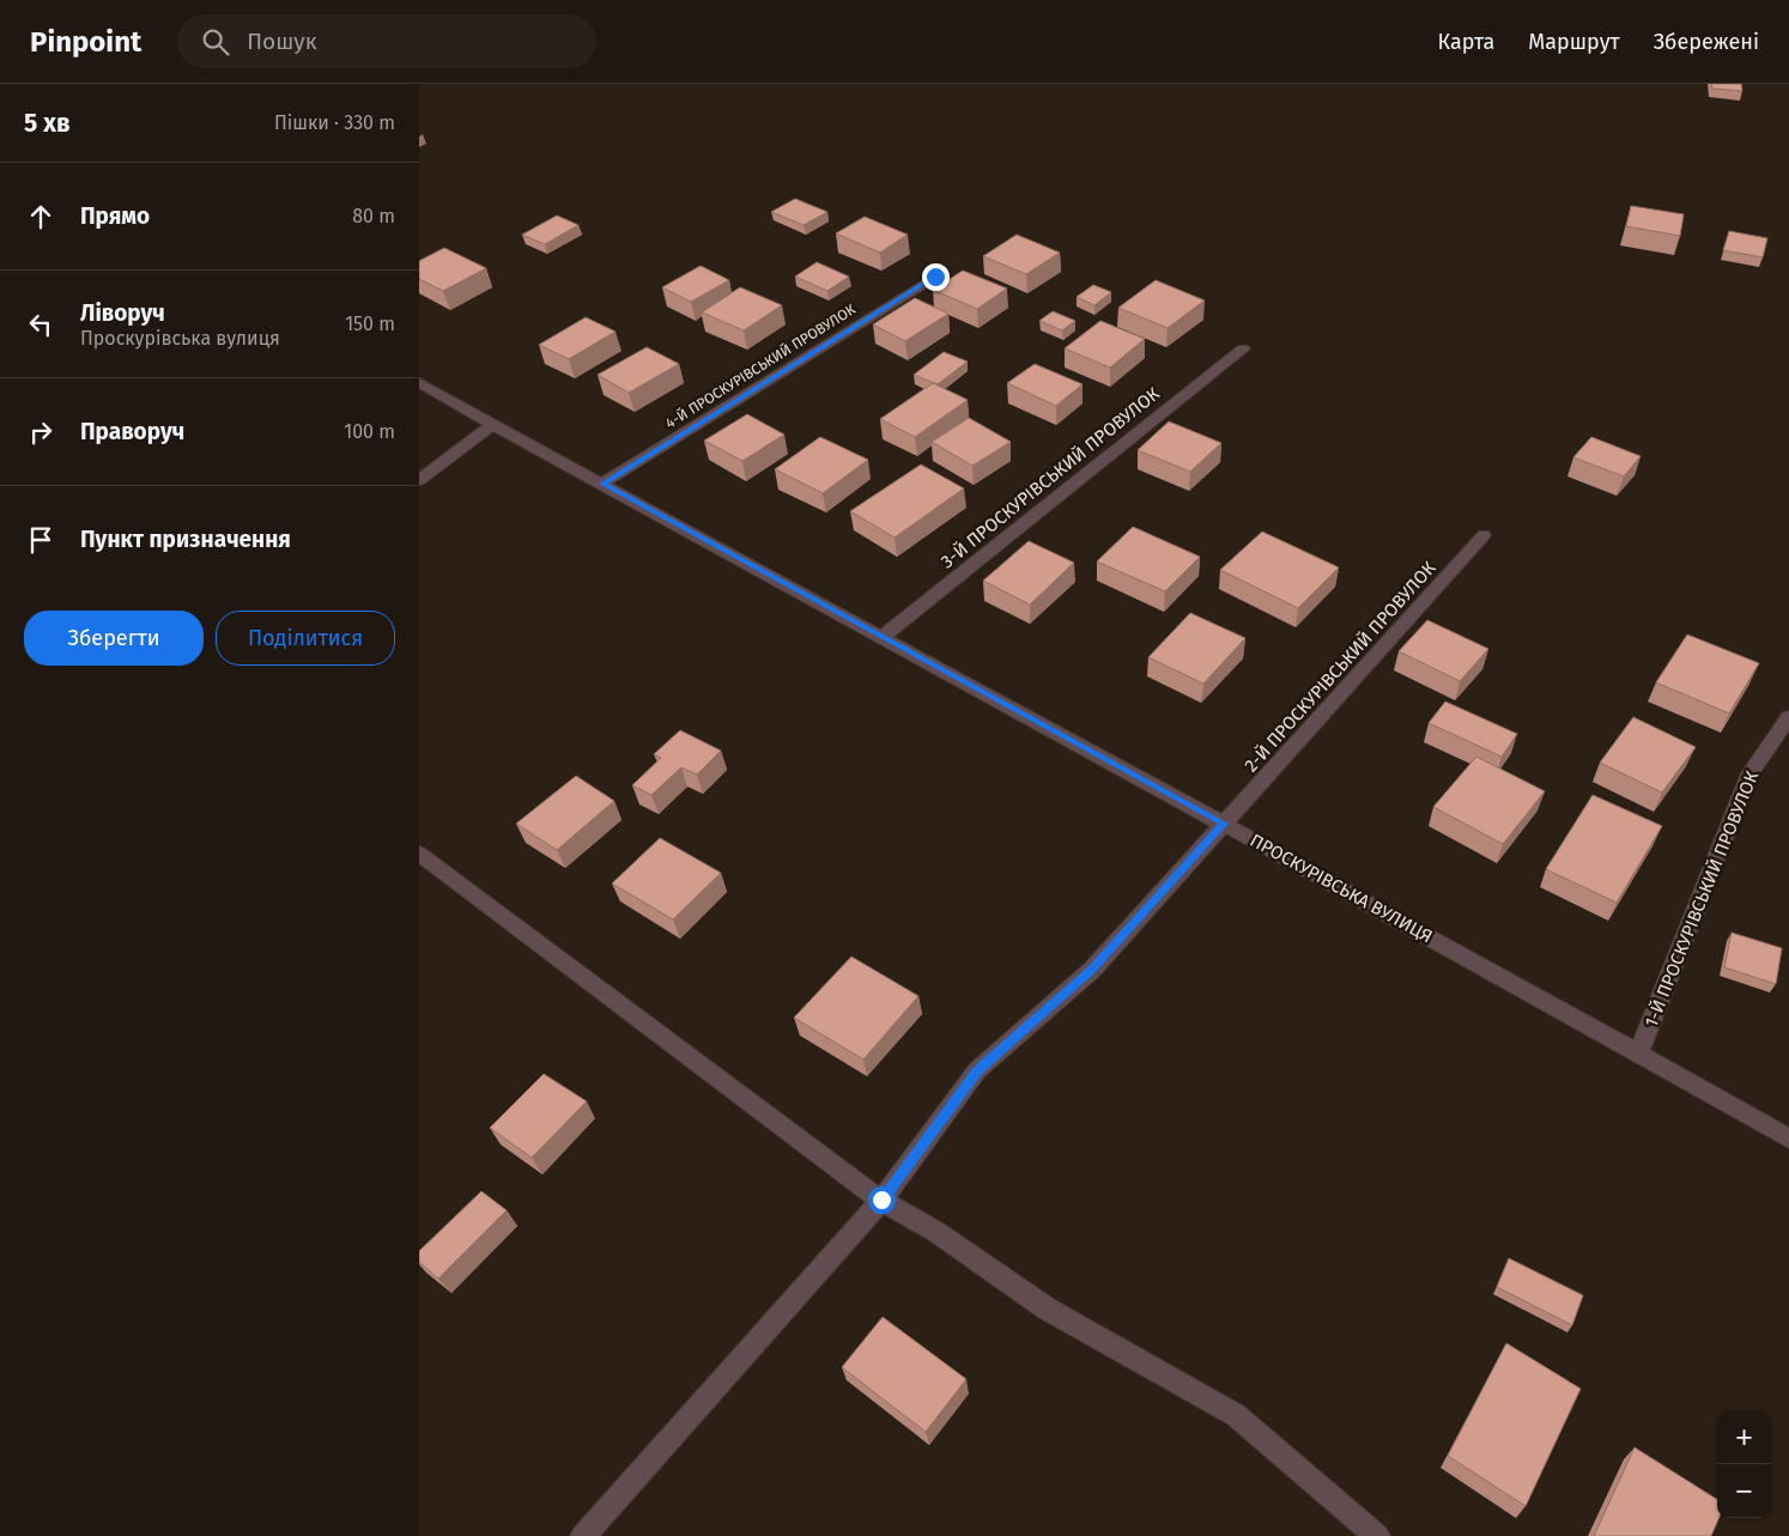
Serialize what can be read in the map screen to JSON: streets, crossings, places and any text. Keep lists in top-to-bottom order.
{
  "streets": {
    "street": [
      "4-Й ПРОСКУРІВСЬКИЙ ПРОВУЛОК",
      "3-Й ПРОСКУРІВСЬКИЙ ПРОВУЛОК",
      "2-Й ПРОСКУРІВСЬКИЙ ПРОВУЛОК",
      "ПРОСКУРІВСЬКА ВУЛИЦЯ",
      "1-Й ПРОСКУРІВСЬКИЙ ПРОВУЛОК"
    ]
  },
  "crossings": [
    ["4-Й ПРОСКУРІВСЬКИЙ ПРОВУЛОК", "ПРОСКУРІВСЬКА ВУЛИЦЯ"],
    ["3-Й ПРОСКУРІВСЬКИЙ ПРОВУЛОК", "ПРОСКУРІВСЬКА ВУЛИЦЯ"],
    ["2-Й ПРОСКУРІВСЬКИЙ ПРОВУЛОК", "ПРОСКУРІВСЬКА ВУЛИЦЯ"],
    ["ПРОСКУРІВСЬКА ВУЛИЦЯ", "1-Й ПРОСКУРІВСЬКИЙ ПРОВУЛОК"]
  ],
  "page": {
    "header": "Pinpoint",
    "search": "Пошук",
    "nav": ["Карта", "Маршрут", "Збережені"],
    "heading": ["5 хв", "Пішки · 330 m"],
    "list": [
      ["Прямо", "80 m"],
      ["Ліворуч", "Проскурівська вулиця", "150 m"],
      ["Праворуч", "100 m"],
      "Пункт призначення"
    ],
    "buttons": ["Зберегти", "Поділитися"],
    "map_buttons": ["+", "−"]
  }
}
